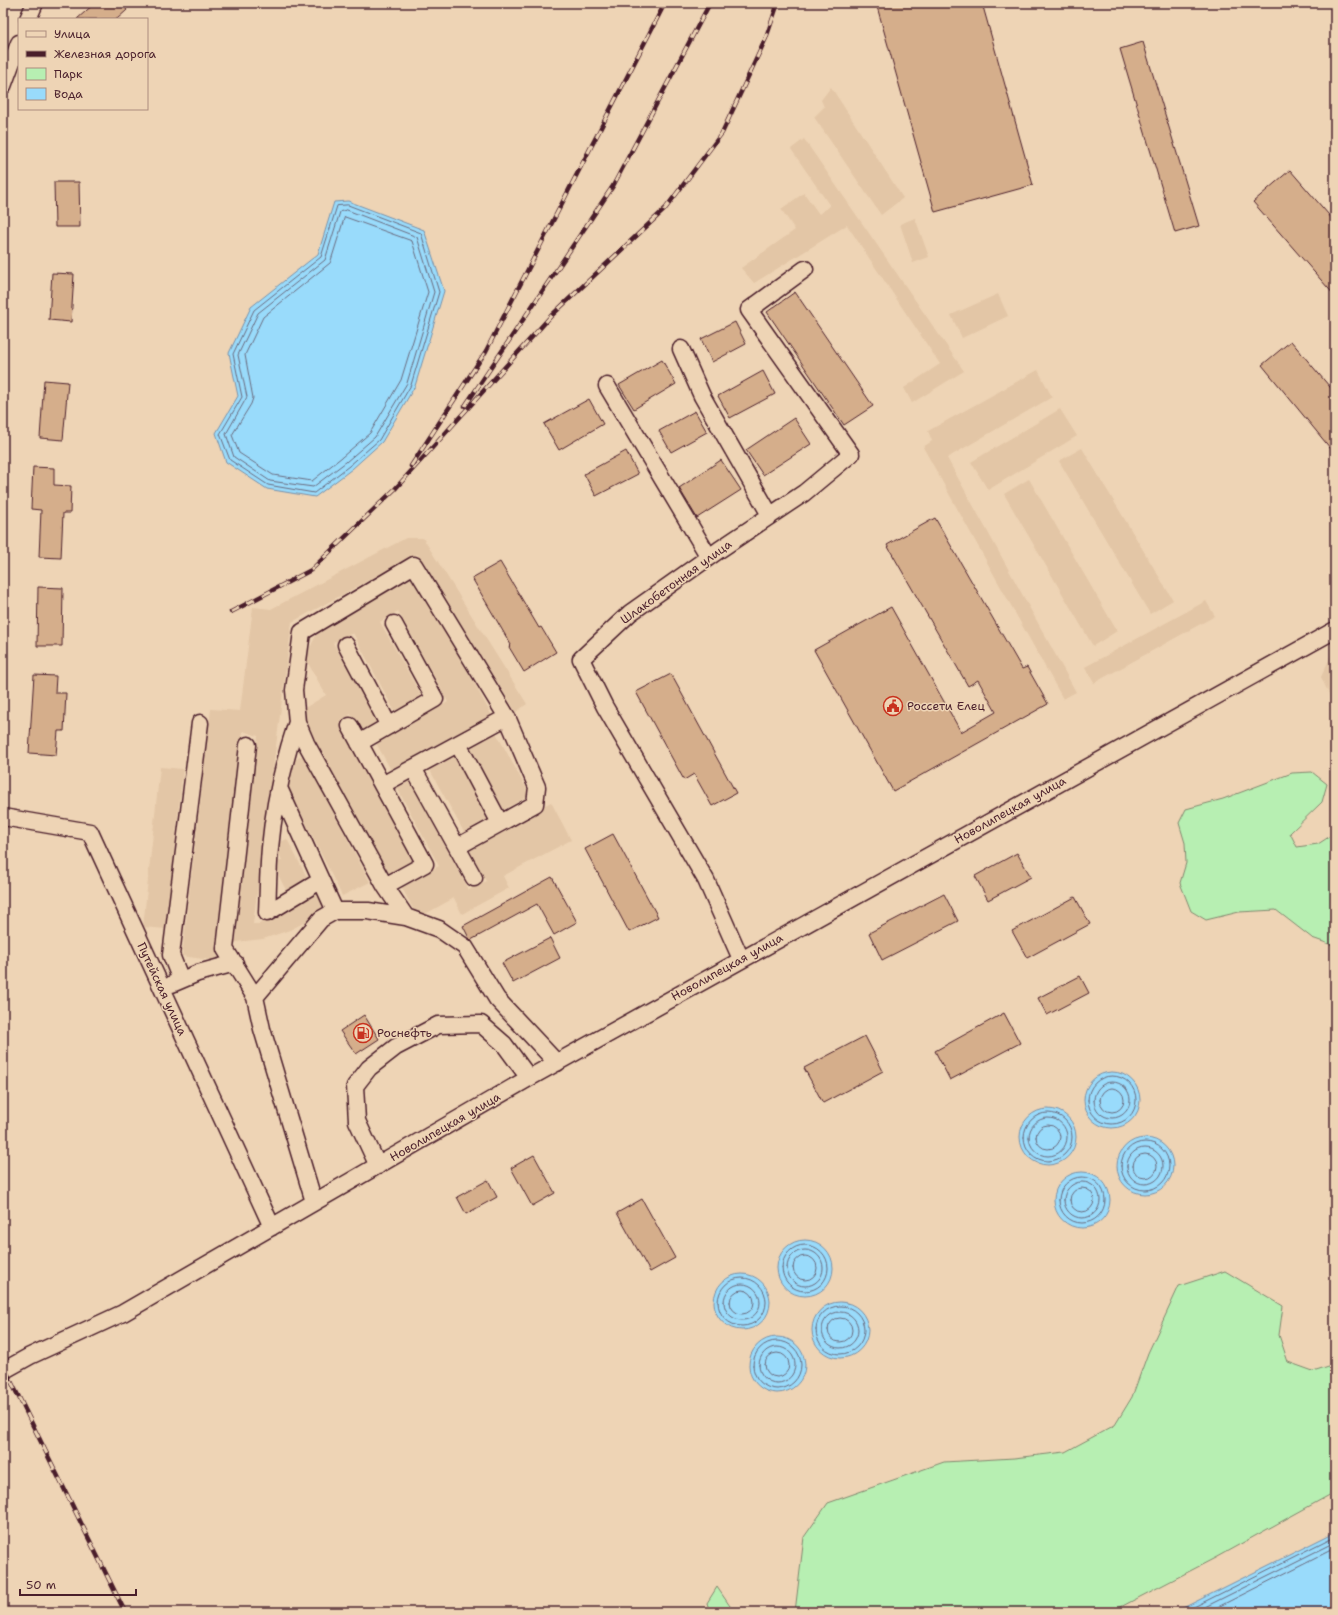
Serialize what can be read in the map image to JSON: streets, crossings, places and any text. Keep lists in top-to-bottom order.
{
  "streets": {
    "street": ["Шлакобетонная улица", "Новолипецкая улица", "Путейская улица"]
  },
  "crossings": [
    ["Шлакобетонная улица", "Новолипецкая улица"],
    ["Новолипецкая улица", "Путейская улица"]
  ],
  "places": {
    "public building": ["Россети Елец"],
    "fuel station": ["Роснефть"]
  },
  "legend": [
    "Улица",
    "Железная дорога",
    "Парк",
    "Вода"
  ],
  "scale_bar": "50 m"
}
